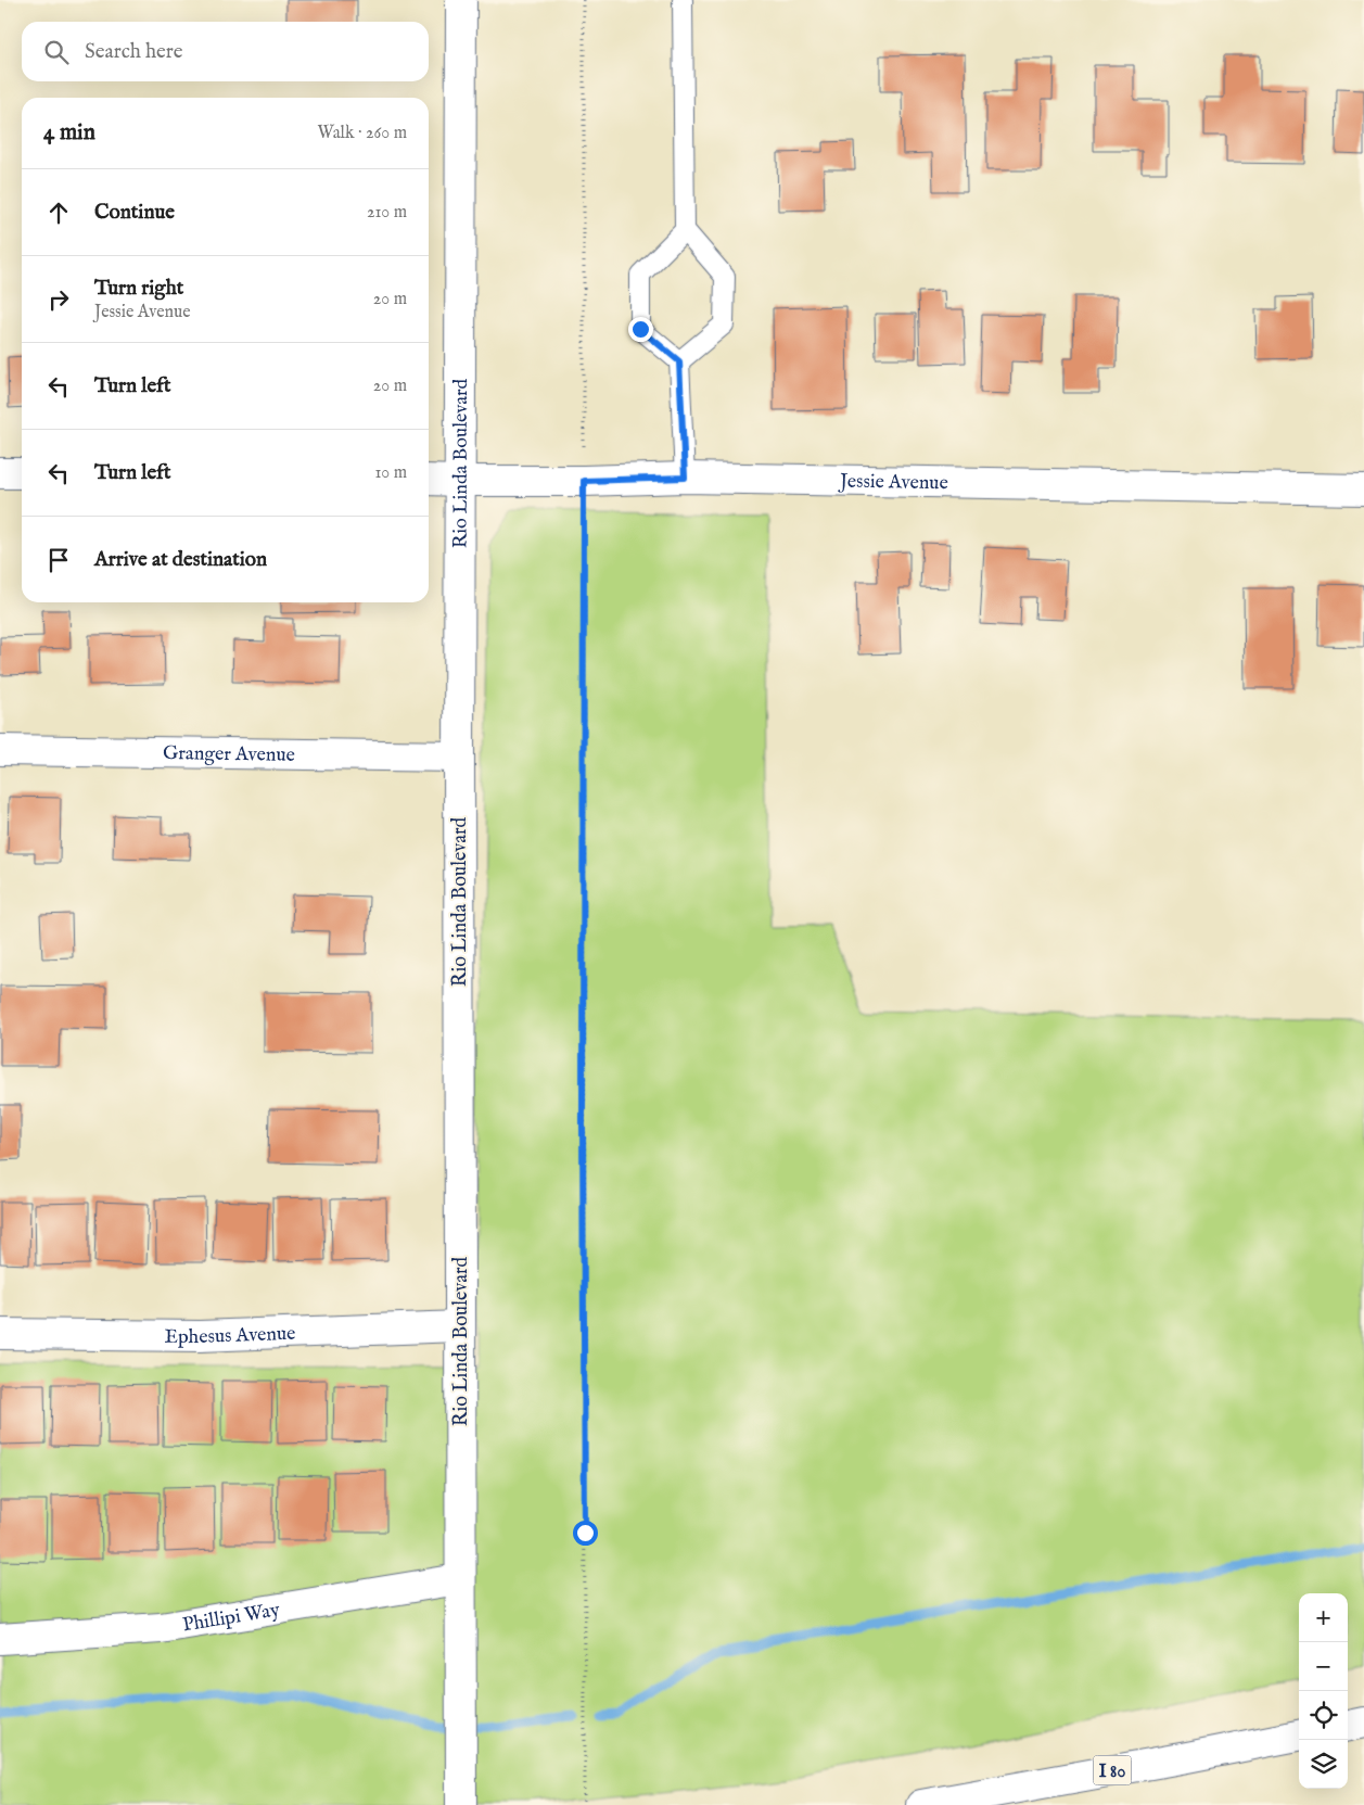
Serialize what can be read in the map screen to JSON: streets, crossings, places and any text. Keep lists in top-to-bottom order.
{
  "streets": {
    "main road": [
      "Rio Linda Boulevard",
      "Jessie Avenue",
      "Granger Avenue",
      "Ephesus Avenue",
      "Phillipi Way",
      "I 80"
    ]
  },
  "crossings": [
    ["Rio Linda Boulevard", "Jessie Avenue"],
    ["Rio Linda Boulevard", "Granger Avenue"],
    ["Rio Linda Boulevard", "Ephesus Avenue"],
    ["Rio Linda Boulevard", "Phillipi Way"]
  ],
  "page": {
    "search": "Search here",
    "heading": ["4 min", "Walk · 260 m"],
    "list": [
      ["Continue", "210 m"],
      ["Turn right", "Jessie Avenue", "20 m"],
      ["Turn left", "20 m"],
      ["Turn left", "10 m"],
      "Arrive at destination"
    ],
    "map_buttons": ["+", "−"]
  }
}
